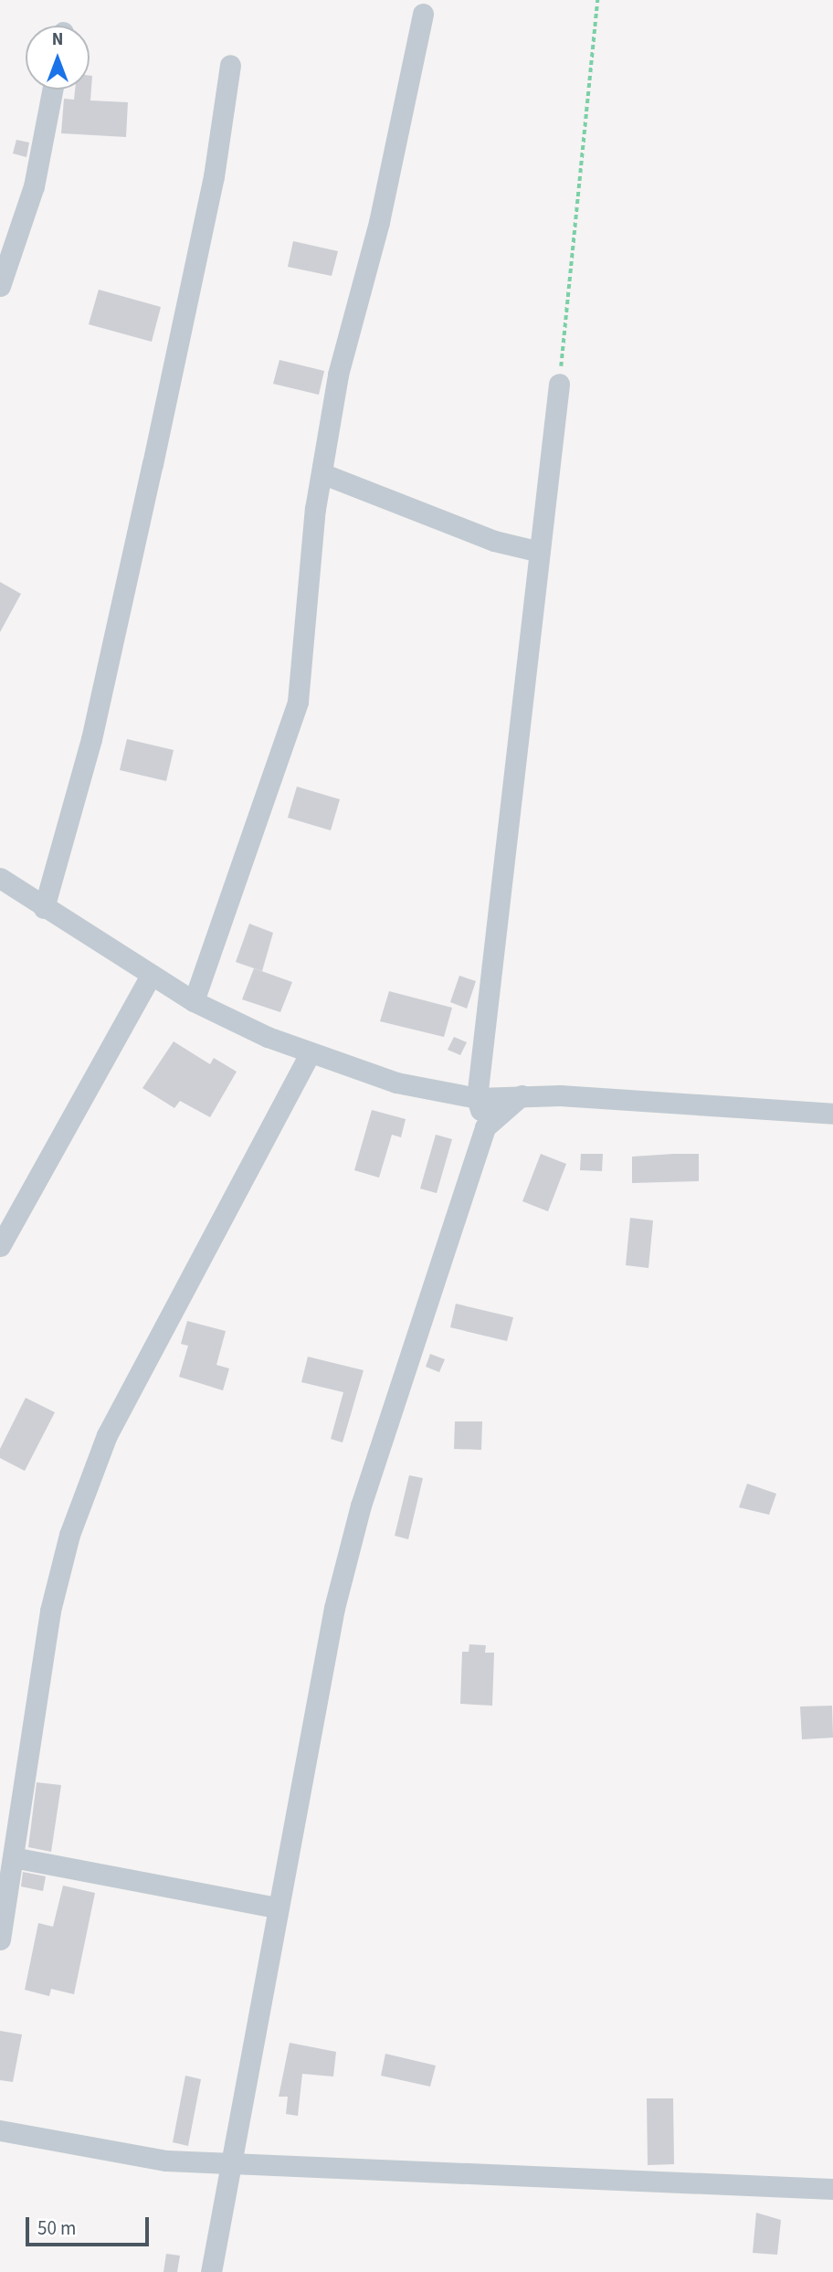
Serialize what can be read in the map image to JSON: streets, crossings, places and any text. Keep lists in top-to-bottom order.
{
  "scale_bar": "50 m",
  "north": "top"
}
